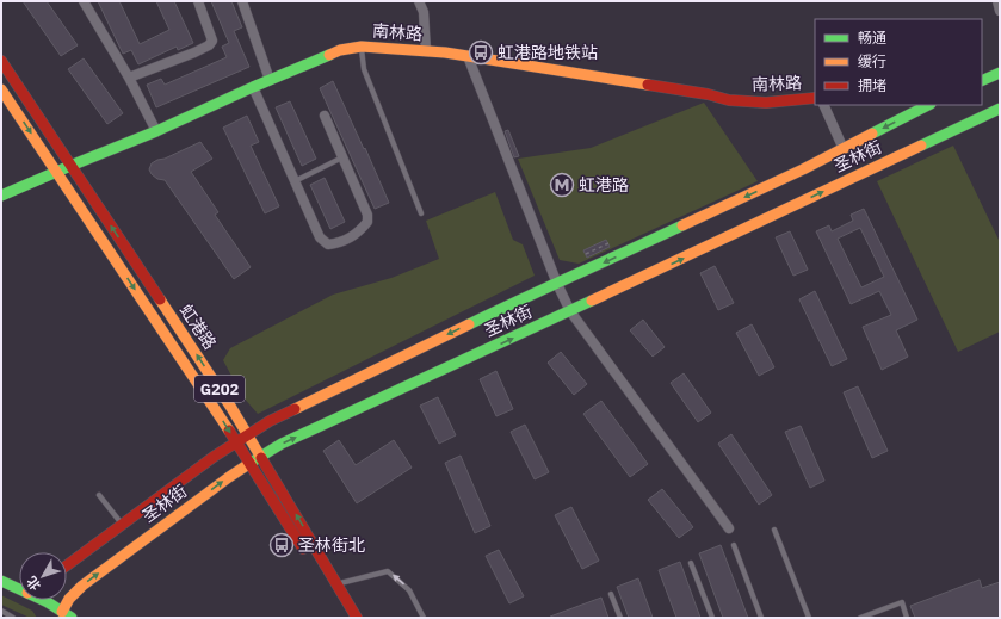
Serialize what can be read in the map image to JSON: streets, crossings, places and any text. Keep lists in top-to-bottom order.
{
  "streets": {
    "main road": [
      "南林路",
      "圣林街",
      "虹港路",
      "G202"
    ]
  },
  "crossings": [
    ["南林路", "虹港路"],
    ["圣林街", "虹港路"]
  ],
  "places": {
    "bus stop": ["虹港路地铁站", "圣林街北"],
    "metro station": ["虹港路"]
  },
  "legend": ["畅通", "缓行", "拥堵"],
  "north": "bottom left"
}
